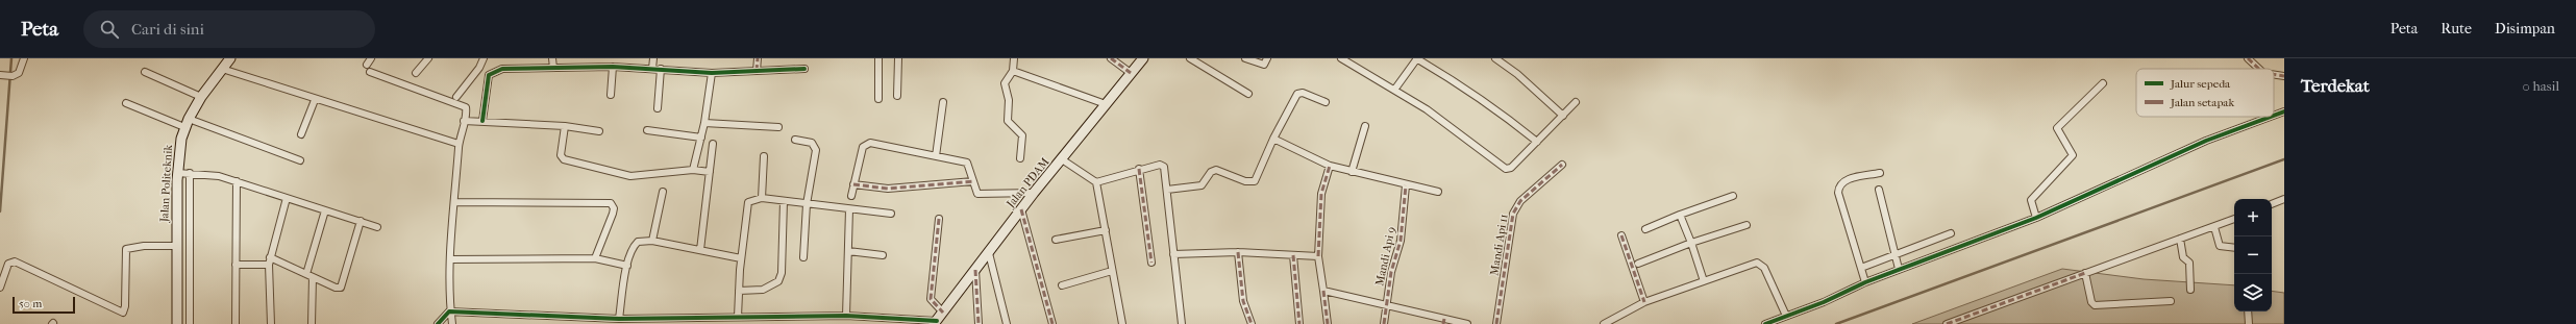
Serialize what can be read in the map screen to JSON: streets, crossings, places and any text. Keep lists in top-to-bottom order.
{
  "streets": {
    "street": [
      "Jalan PDAM",
      "Jalan Politeknik",
      "Mandi Api 11",
      "Mandi Api 9"
    ]
  },
  "legend": ["Jalur sepeda", "Jalan setapak"],
  "scale_bar": "50 m",
  "page": {
    "header": "Peta",
    "search": "Cari di sini",
    "nav": ["Peta", "Rute", "Disimpan"],
    "heading": ["Terdekat", "0 hasil"],
    "map_buttons": ["+", "−"],
    "scale": "50 m"
  }
}
